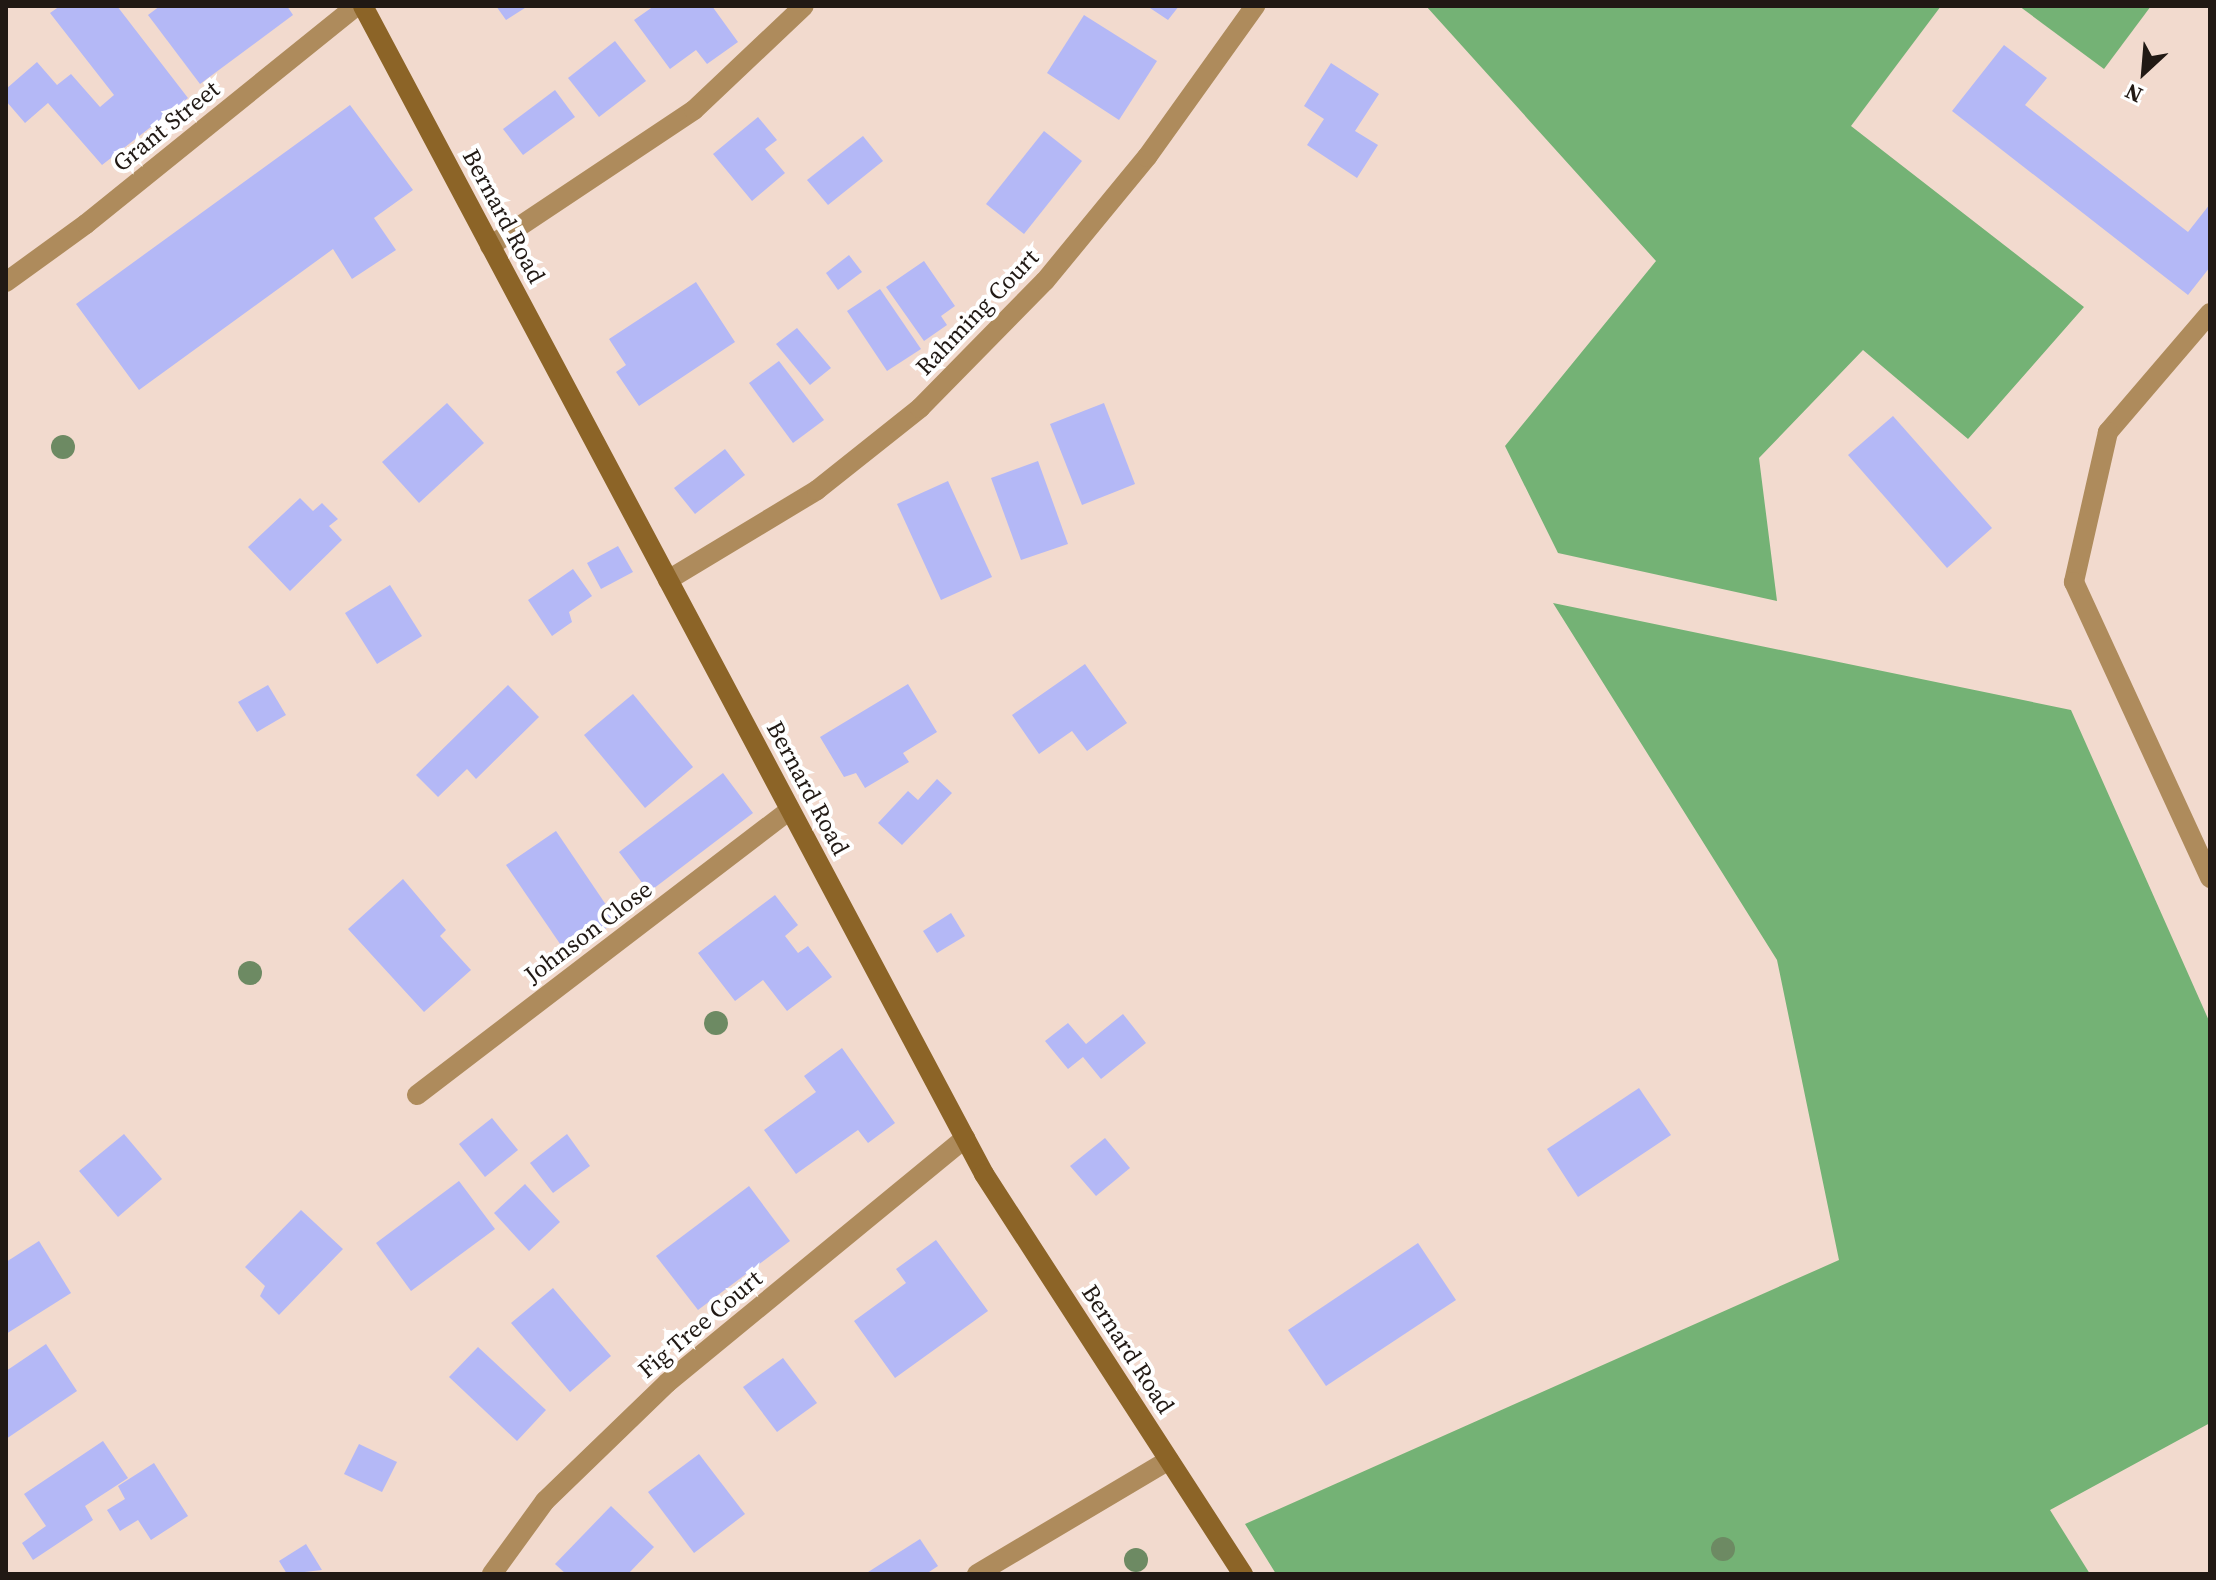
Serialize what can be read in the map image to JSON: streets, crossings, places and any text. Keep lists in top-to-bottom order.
{
  "streets": {
    "main road": ["Bernard Road"],
    "street": [
      "Grant Street",
      "Rahming Court",
      "Johnson Close",
      "Fig Tree Court"
    ]
  },
  "crossings": [
    ["Bernard Road", "Rahming Court"],
    ["Bernard Road", "Johnson Close"],
    ["Bernard Road", "Fig Tree Court"]
  ],
  "north": "bottom left"
}
